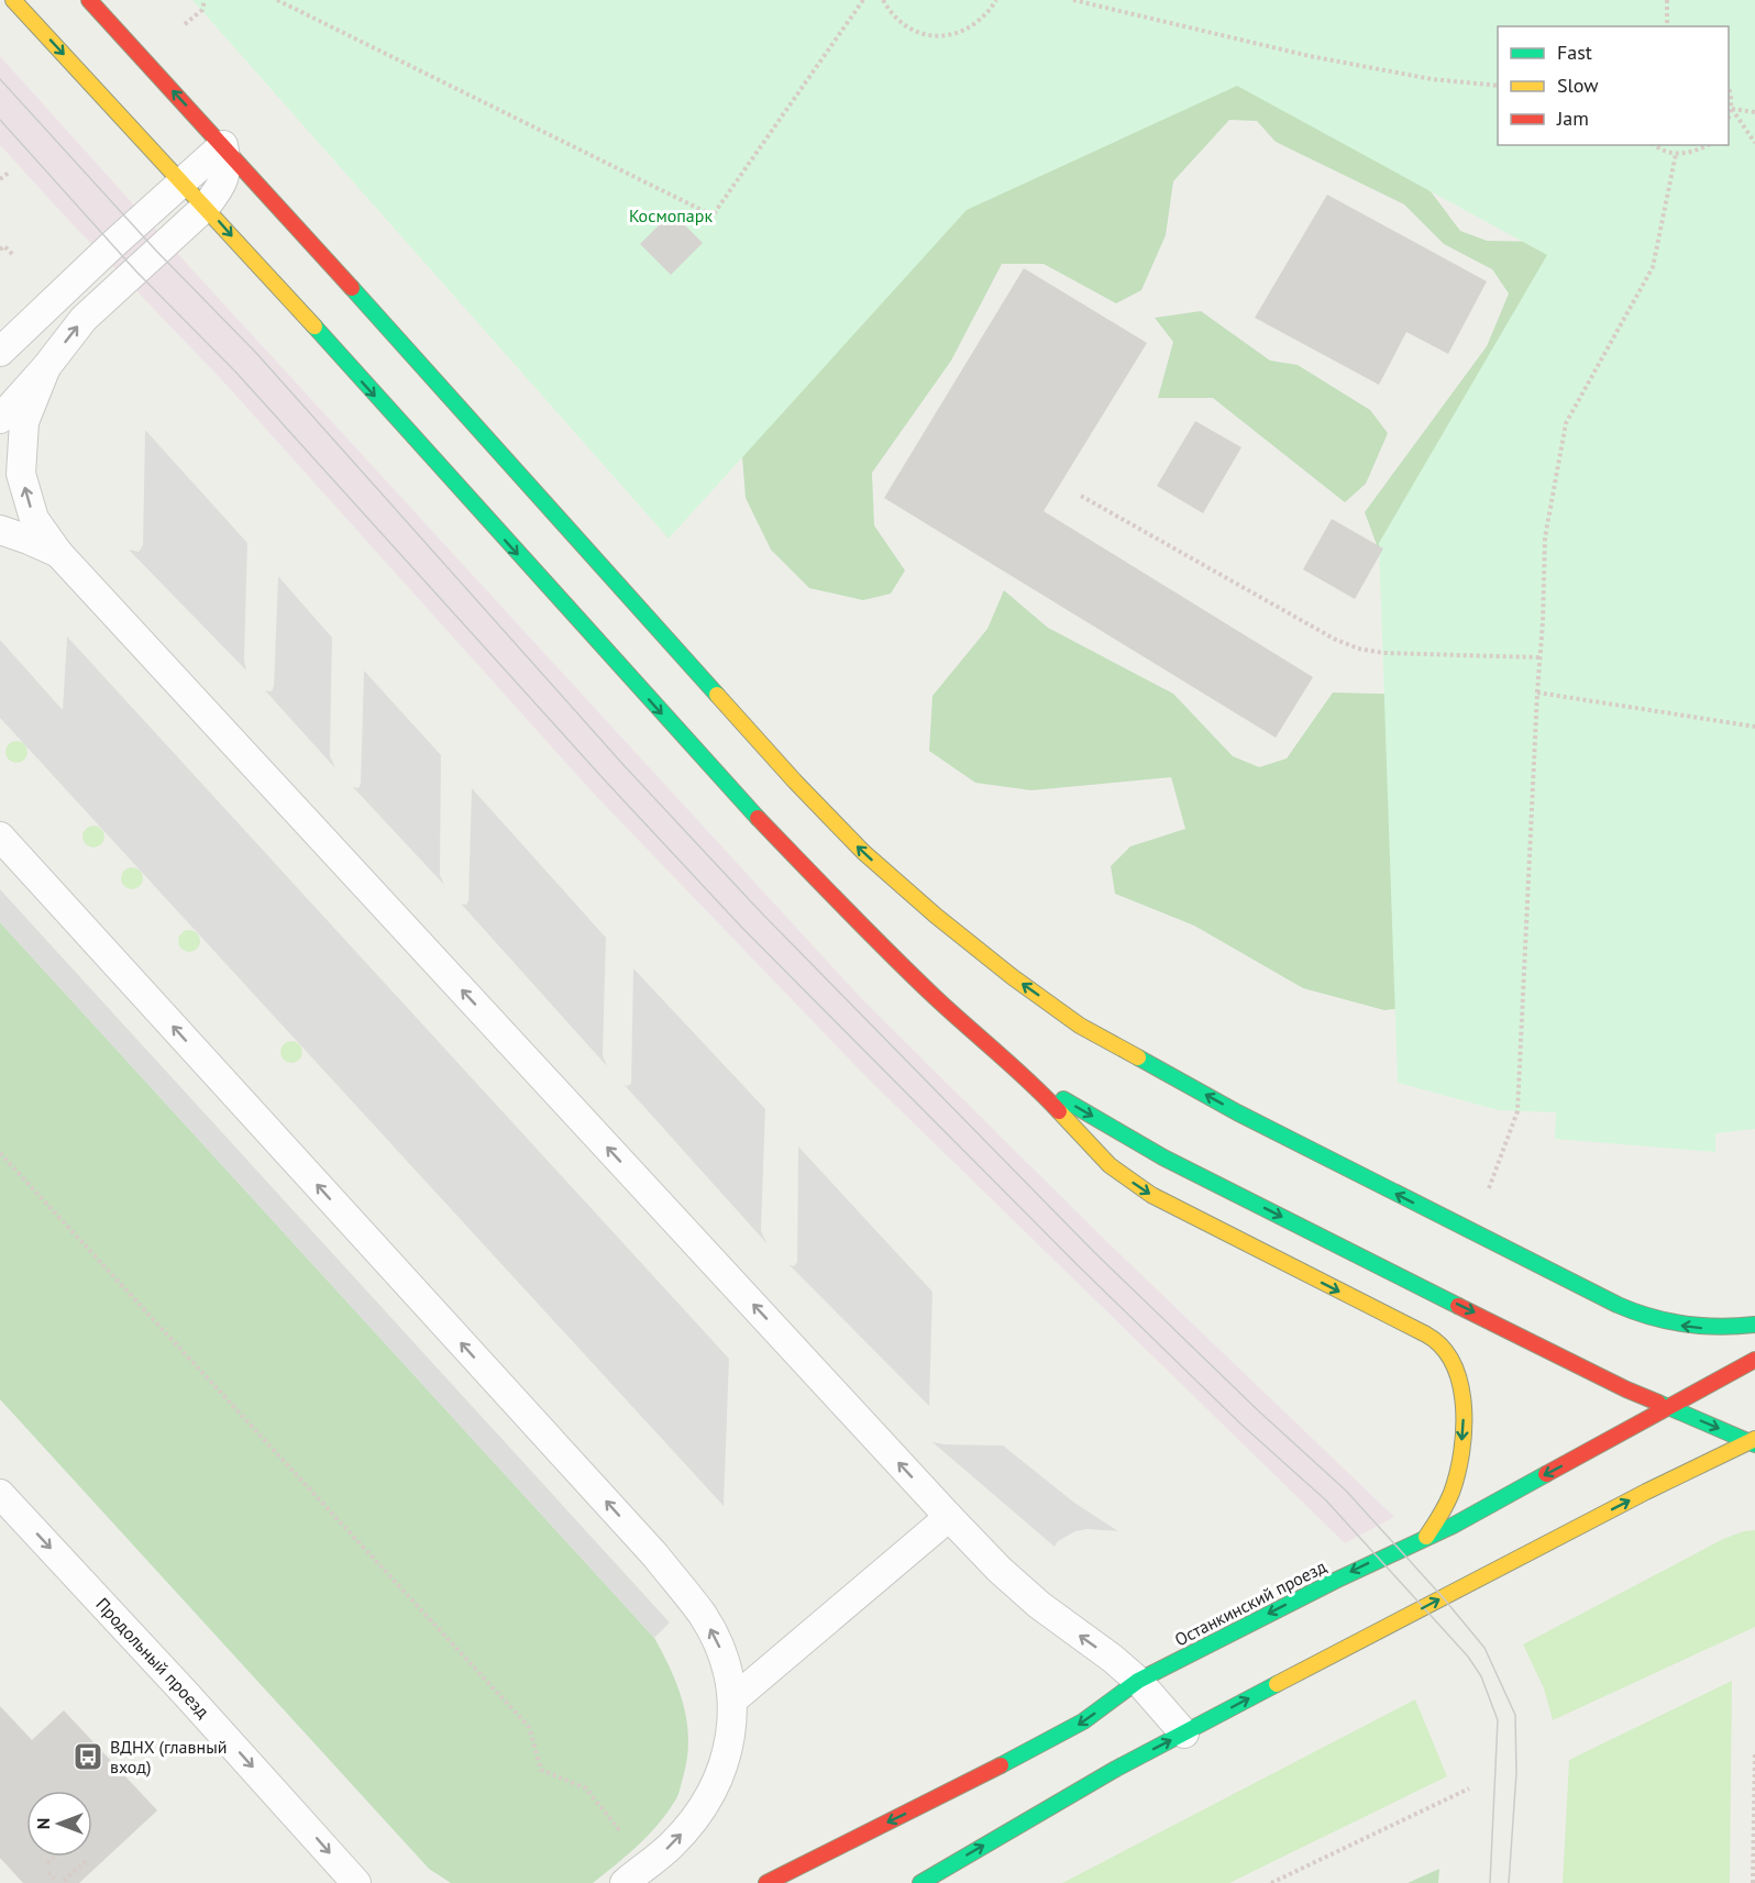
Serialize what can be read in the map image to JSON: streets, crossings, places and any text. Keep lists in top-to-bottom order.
{
  "streets": {
    "street": ["Останкинский проезд"],
    "lane": ["Продольный проезд"]
  },
  "one_way": ["Продольный проезд"],
  "parks": ["Космопарк"],
  "places": {
    "bus stop": ["ВДНХ (главный вход)"]
  },
  "legend": ["Fast", "Slow", "Jam"],
  "north": "left"
}
